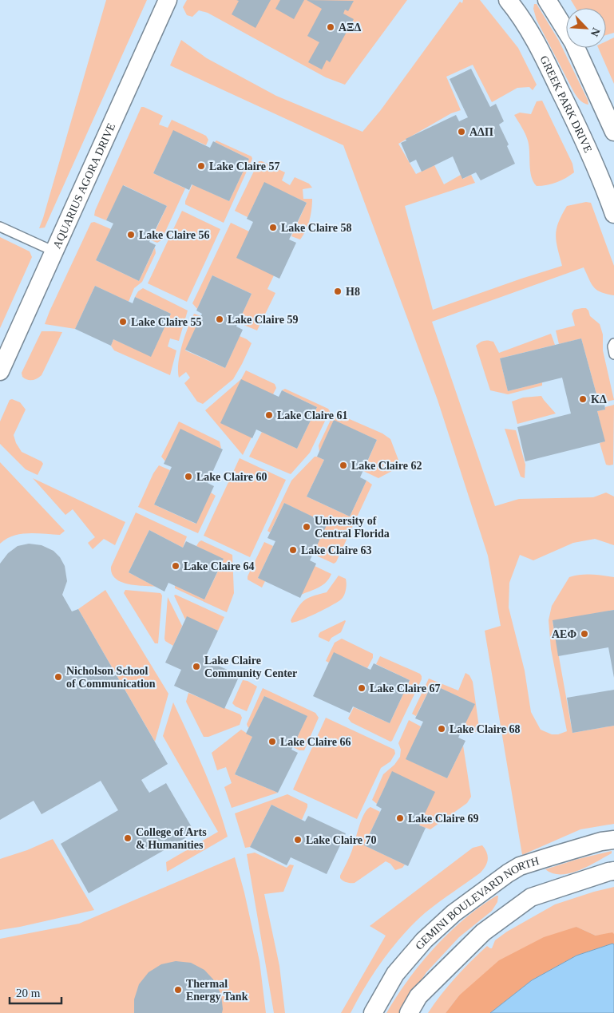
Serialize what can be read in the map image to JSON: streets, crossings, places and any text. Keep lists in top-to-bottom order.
{
  "streets": {
    "street": ["GREEK PARK DRIVE", "AQUARIUS AGORA DRIVE", "GEMINI BOULEVARD NORTH"]
  },
  "places": [
    "ΑΞΔ",
    "ΑΔΠ",
    "Lake Claire 57",
    "Lake Claire 58",
    "Lake Claire 56",
    "H8",
    "Lake Claire 59",
    "Lake Claire 55",
    "ΚΔ",
    "Lake Claire 61",
    "Lake Claire 62",
    "Lake Claire 60",
    "University of Central Florida",
    "Lake Claire 63",
    "Lake Claire 64",
    "AEΦ",
    "Lake Claire Community Center",
    "Nicholson School of Communication",
    "Lake Claire 67",
    "Lake Claire 68",
    "Lake Claire 66",
    "Lake Claire 69",
    "College of Arts & Humanities",
    "Lake Claire 70",
    "Thermal Energy Tank"
  ],
  "scale_bar": "20 m",
  "north": "bottom right"
}
